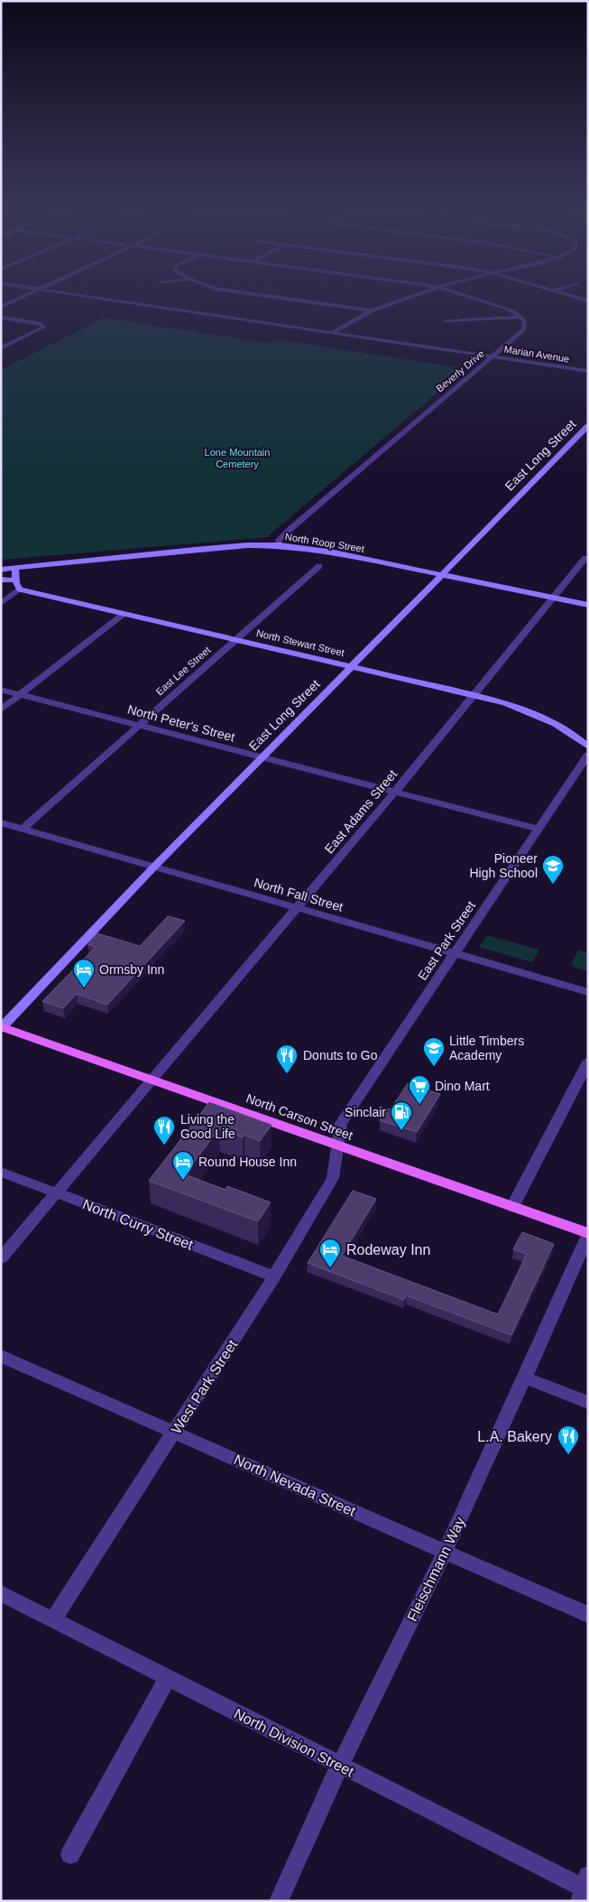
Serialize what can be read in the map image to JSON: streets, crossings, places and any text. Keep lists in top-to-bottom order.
{
  "streets": {
    "main road": ["North Carson Street"],
    "street": [
      "Marian Avenue",
      "Beverly Drive",
      "East Long Street",
      "North Roop Street",
      "North Stewart Street",
      "East Lee Street",
      "North Peter's Street",
      "East Adams Street",
      "North Fall Street",
      "East Park Street",
      "North Curry Street",
      "West Park Street",
      "North Nevada Street",
      "Fleischmann Way",
      "North Division Street"
    ]
  },
  "crossings": [
    ["Marian Avenue", "Beverly Drive"],
    ["Beverly Drive", "North Roop Street"],
    ["East Long Street", "North Roop Street"],
    ["East Long Street", "North Stewart Street"],
    ["East Long Street", "North Peter's Street"],
    ["East Long Street", "North Fall Street"],
    ["East Long Street", "North Carson Street"],
    ["North Roop Street", "East Adams Street"],
    ["North Stewart Street", "East Lee Street"],
    ["North Stewart Street", "East Adams Street"],
    ["East Lee Street", "North Peter's Street"],
    ["East Lee Street", "North Fall Street"],
    ["North Peter's Street", "East Adams Street"],
    ["North Peter's Street", "East Park Street"],
    ["East Adams Street", "North Fall Street"],
    ["East Adams Street", "North Carson Street"],
    ["East Adams Street", "North Curry Street"],
    ["North Fall Street", "East Park Street"],
    ["East Park Street", "North Carson Street"],
    ["East Park Street", "West Park Street"],
    ["North Carson Street", "West Park Street"],
    ["North Carson Street", "Fleischmann Way"],
    ["North Curry Street", "West Park Street"],
    ["West Park Street", "North Nevada Street"],
    ["West Park Street", "North Division Street"],
    ["North Nevada Street", "Fleischmann Way"],
    ["Fleischmann Way", "North Division Street"]
  ],
  "parks": ["Lone Mountain Cemetery"],
  "places": {
    "school or university": ["Pioneer High School", "Little Timbers Academy"],
    "hotel": ["Ormsby Inn", "Round House Inn", "Rodeway Inn"],
    "restaurant": ["Donuts to Go", "Living the Good Life", "L.A. Bakery"],
    "supermarket": ["Dino Mart"],
    "fuel station": ["Sinclair"]
  }
}
